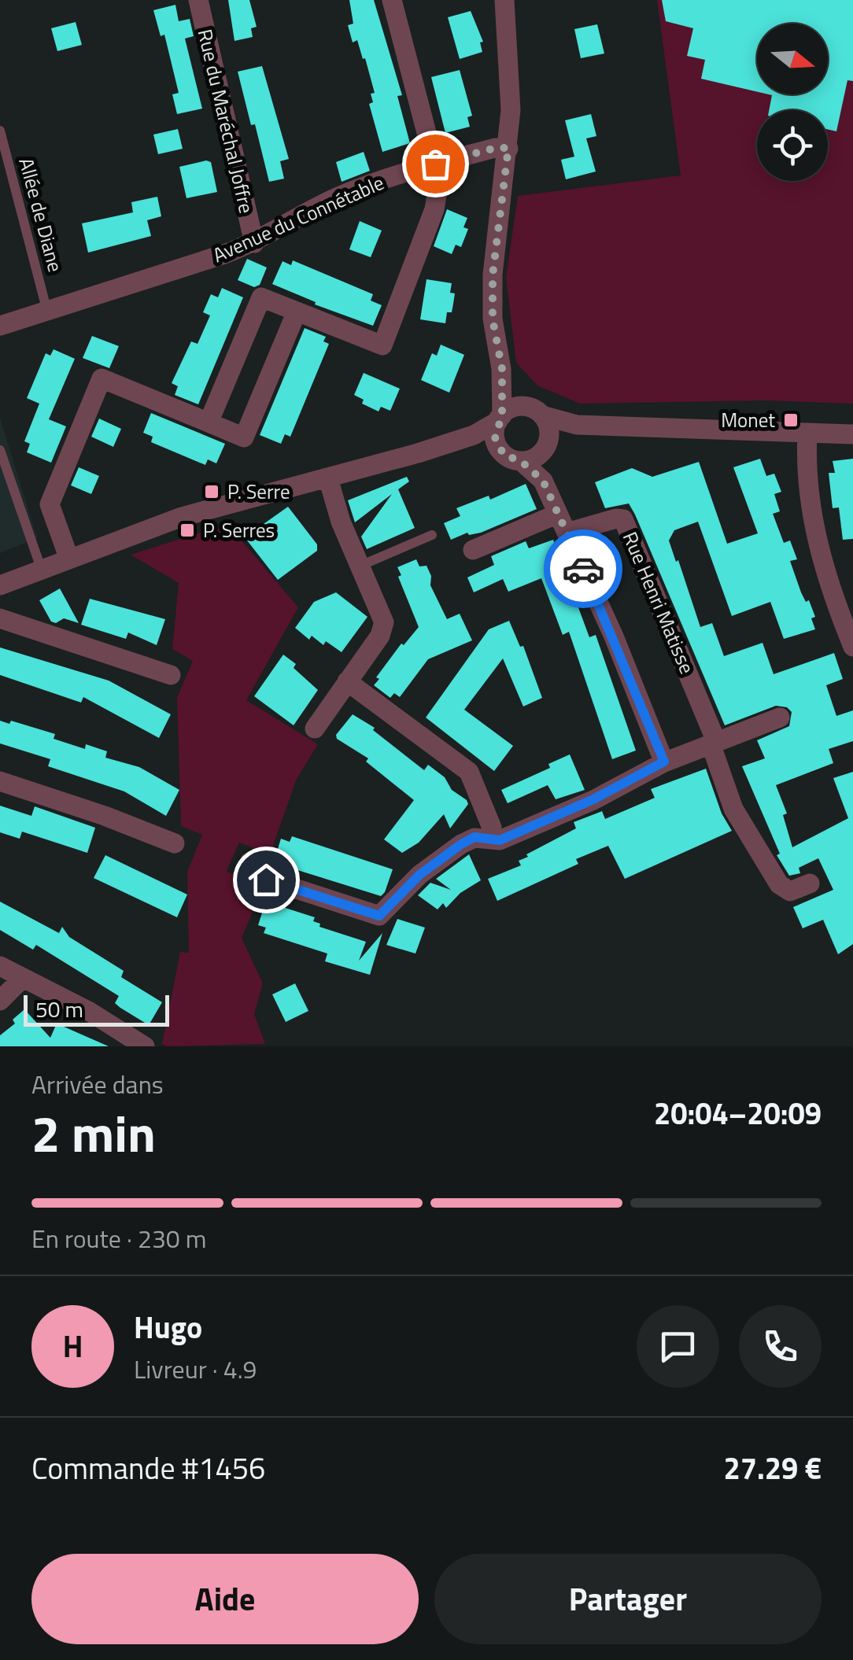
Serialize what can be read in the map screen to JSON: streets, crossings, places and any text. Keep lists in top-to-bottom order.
{
  "streets": {
    "street": ["Rue du Maréchal Joffre", "Avenue du Connétable", "Rue Henri Matisse"],
    "lane": ["Allée de Diane"]
  },
  "crossings": [
    ["Rue du Maréchal Joffre", "Avenue du Connétable"],
    ["Allée de Diane", "Avenue du Connétable"]
  ],
  "places": {
    "transit": ["Monet", "P. Serre", "P. Serres"]
  },
  "scale_bar": "50 m",
  "north": "right",
  "page": {
    "scale": "50 m",
    "heading": ["2 min", "Arrivée dans", "20:04–20:09"],
    "panel": [
      "Hugo",
      "Livreur · 4.9",
      "Commande #1456",
      "27.29 €"
    ],
    "bar": "En route · 230 m",
    "round": "H",
    "buttons": ["Aide", "Partager"]
  }
}
